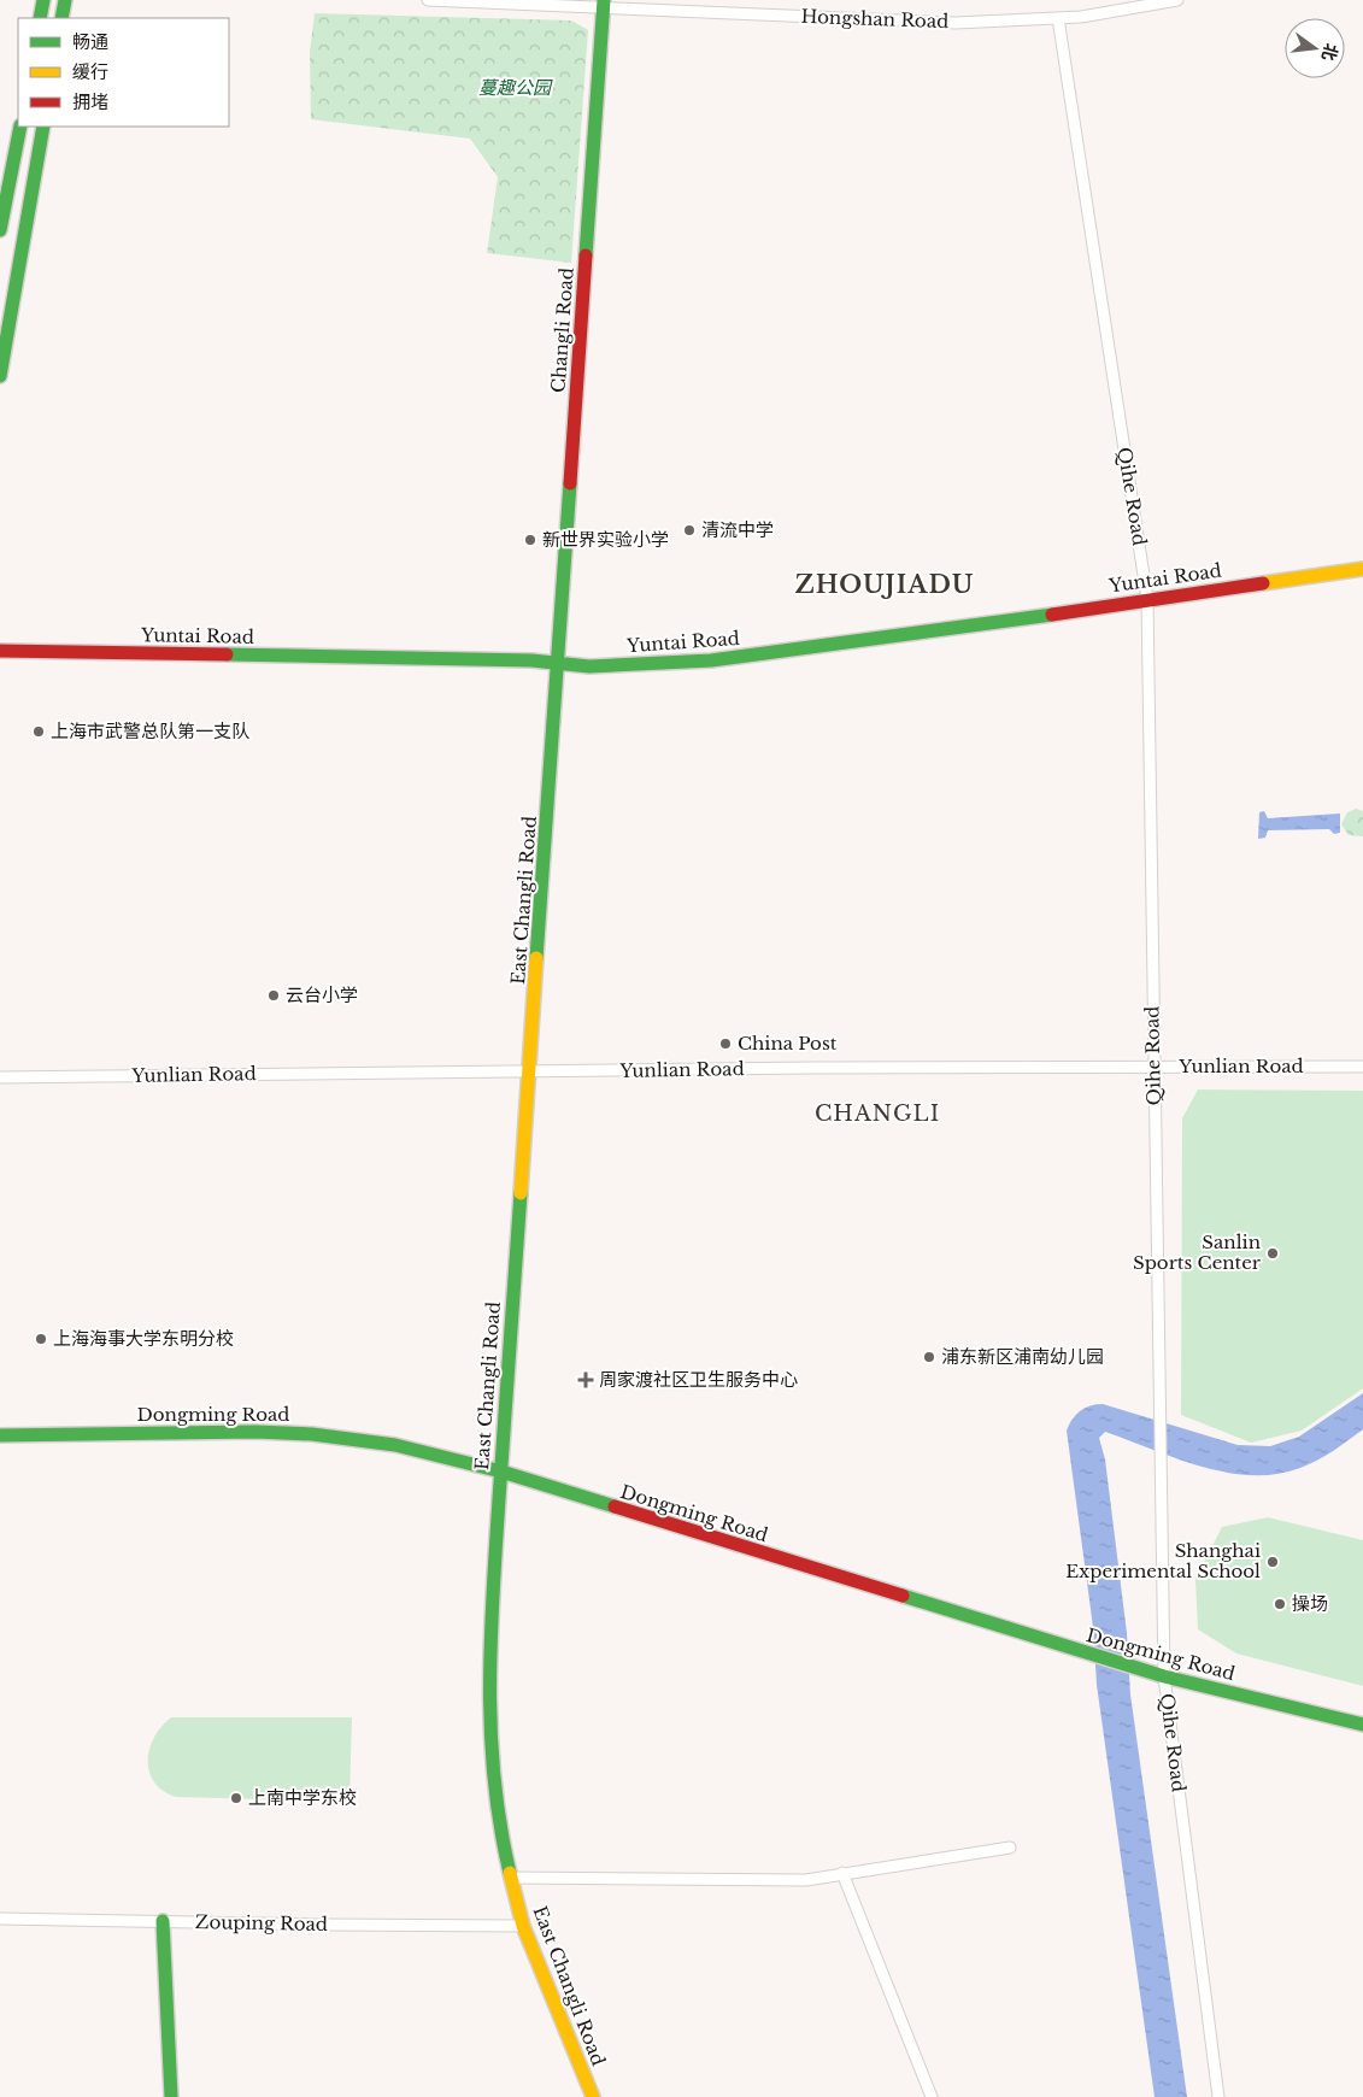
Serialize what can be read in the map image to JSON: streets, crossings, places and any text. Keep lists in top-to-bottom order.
{
  "streets": {
    "street": [
      "Hongshan Road",
      "Changli Road",
      "Qihe Road",
      "Yuntai Road",
      "East Changli Road",
      "Yunlian Road",
      "Dongming Road",
      "Zouping Road"
    ]
  },
  "crossings": [
    ["Hongshan Road", "Changli Road"],
    ["Hongshan Road", "Qihe Road"],
    ["Changli Road", "Yuntai Road"],
    ["Changli Road", "East Changli Road"],
    ["Qihe Road", "Yuntai Road"],
    ["Qihe Road", "Yunlian Road"],
    ["Qihe Road", "Dongming Road"],
    ["Yuntai Road", "East Changli Road"],
    ["East Changli Road", "Yunlian Road"],
    ["East Changli Road", "Dongming Road"],
    ["East Changli Road", "Zouping Road"]
  ],
  "districts": ["ZHOUJIADU", "CHANGLI"],
  "parks": ["蔓趣公园"],
  "places": {
    "other": [
      "清流中学",
      "新世界实验小学",
      "上海市武警总队第一支队",
      "云台小学",
      "China Post",
      "Sanlin Sports Center",
      "上海海事大学东明分校",
      "浦东新区浦南幼儿园",
      "Shanghai Experimental School",
      "操场",
      "上南中学东校"
    ],
    "health": ["周家渡社区卫生服务中心"]
  },
  "legend": ["畅通", "缓行", "拥堵"],
  "north": "right"
}
